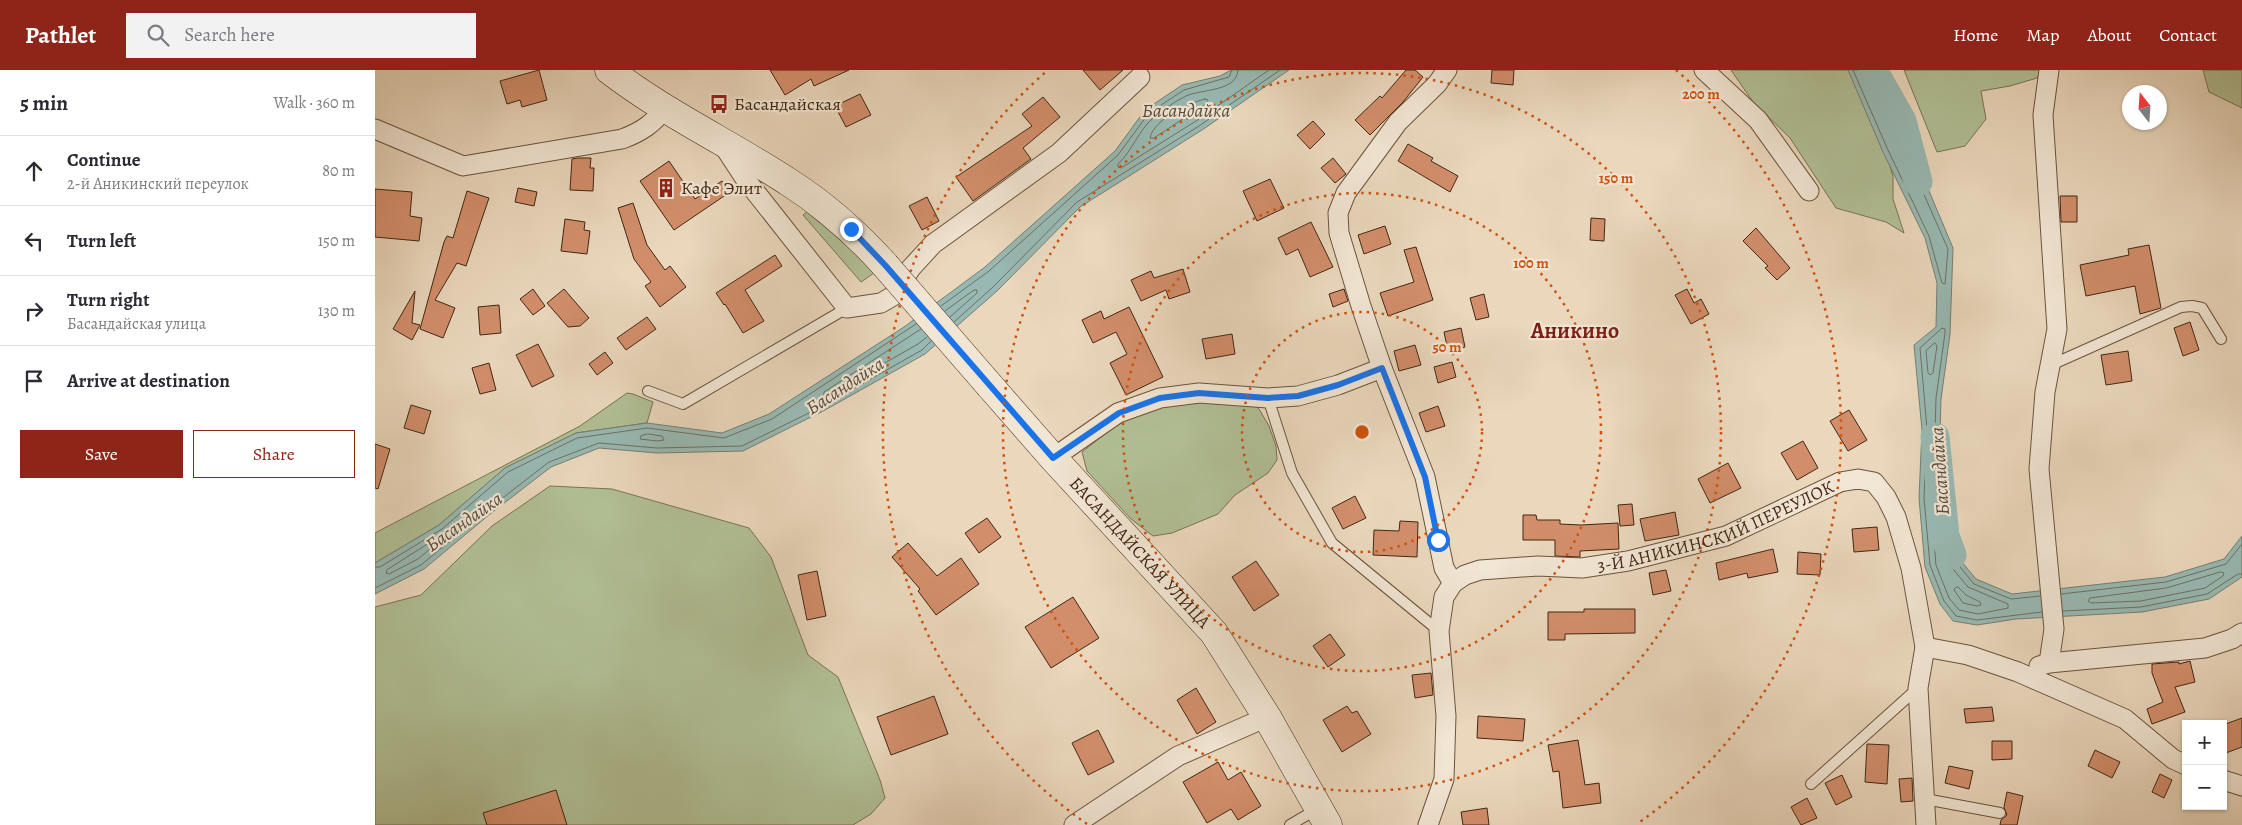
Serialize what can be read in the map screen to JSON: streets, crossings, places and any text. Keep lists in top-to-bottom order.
{
  "streets": {
    "street": ["3-Й АНИКИНСКИЙ ПЕРЕУЛОК", "БАСАНДАЙСКАЯ УЛИЦА"]
  },
  "districts": ["Аникино"],
  "water": ["Басандайка"],
  "places": {
    "bus stop": ["Басандайская"],
    "building": ["Кафе Элит"]
  },
  "north": "top",
  "page": {
    "header": "Pathlet",
    "search": "Search here",
    "nav": [
      "Home",
      "Map",
      "About",
      "Contact"
    ],
    "heading": ["5 min", "Walk · 360 m"],
    "list": [
      ["Continue", "2-й Аникинский переулок", "80 m"],
      ["Turn left", "150 m"],
      ["Turn right", "Басандайская улица", "130 m"],
      "Arrive at destination"
    ],
    "buttons": ["Save", "Share"],
    "map_buttons": ["+", "−"]
  },
  "rings": [
    "200 m",
    "150 m",
    "100 m",
    "50 m"
  ]
}
